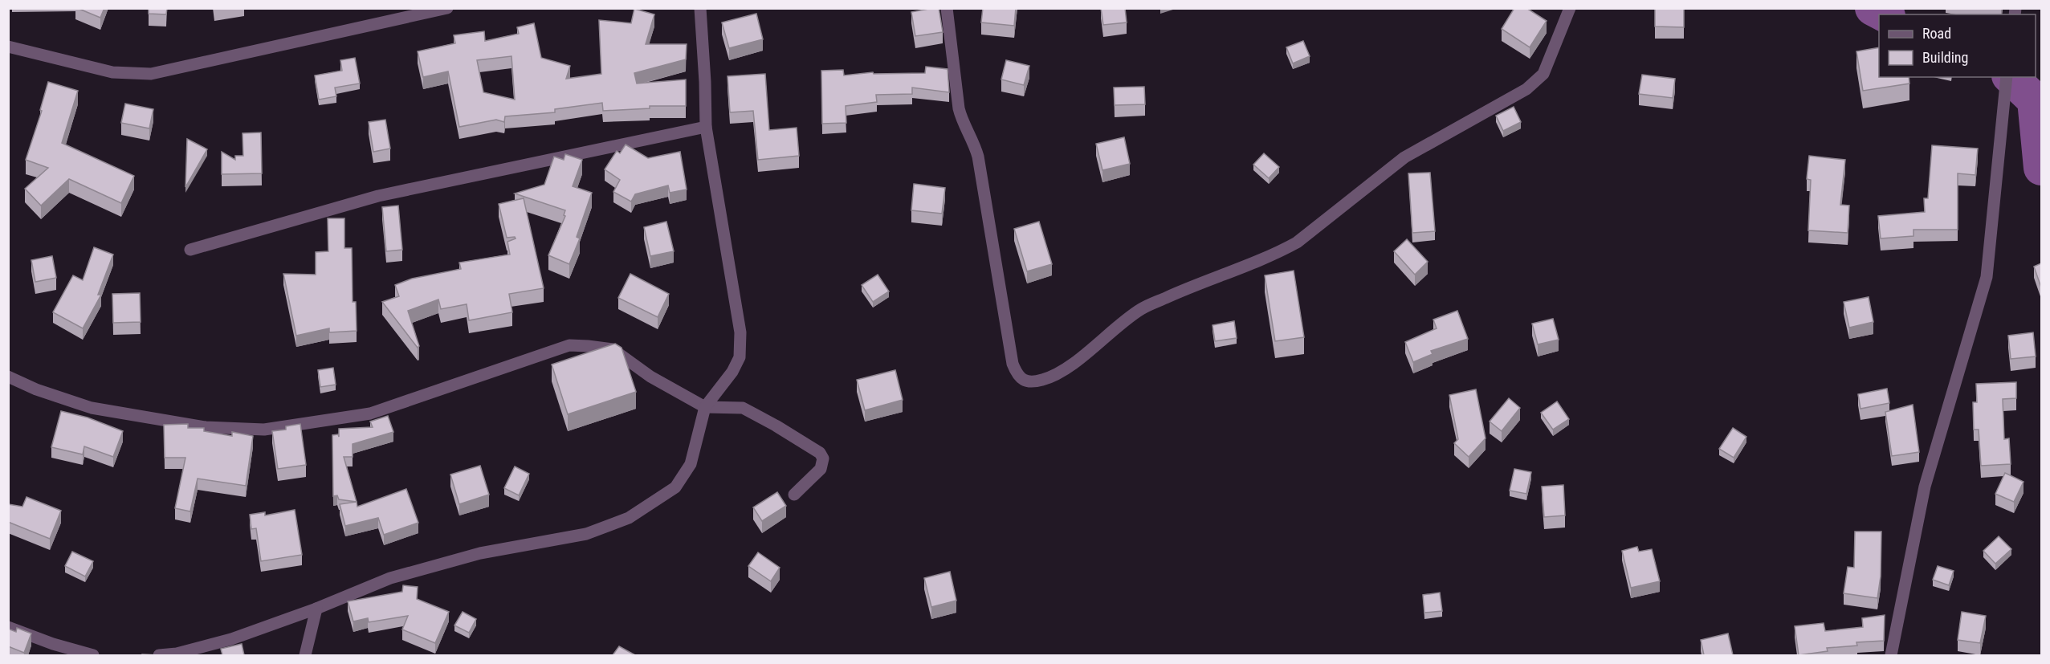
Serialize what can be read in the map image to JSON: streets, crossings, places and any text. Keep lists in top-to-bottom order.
{
  "legend": ["Road", "Building"]
}
